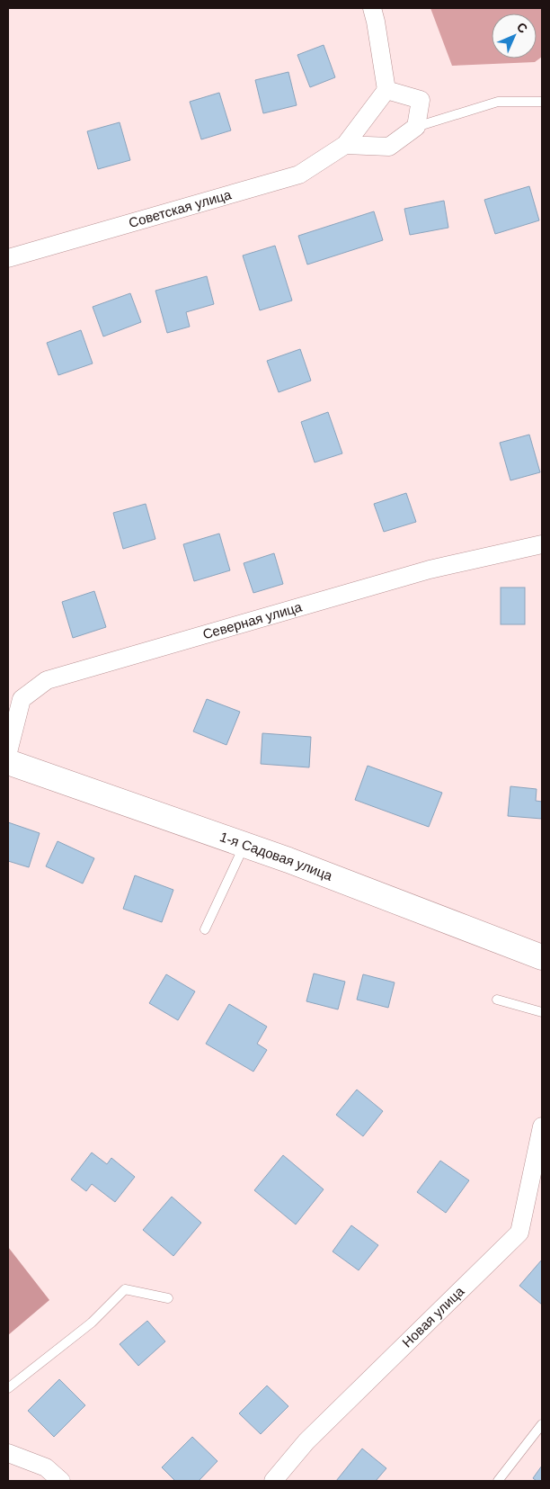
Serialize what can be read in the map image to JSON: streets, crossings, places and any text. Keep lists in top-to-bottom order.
{
  "streets": {
    "street": [
      "Советская улица",
      "Северная улица",
      "1-я Садовая улица",
      "Новая улица"
    ]
  },
  "north": "top right"
}
